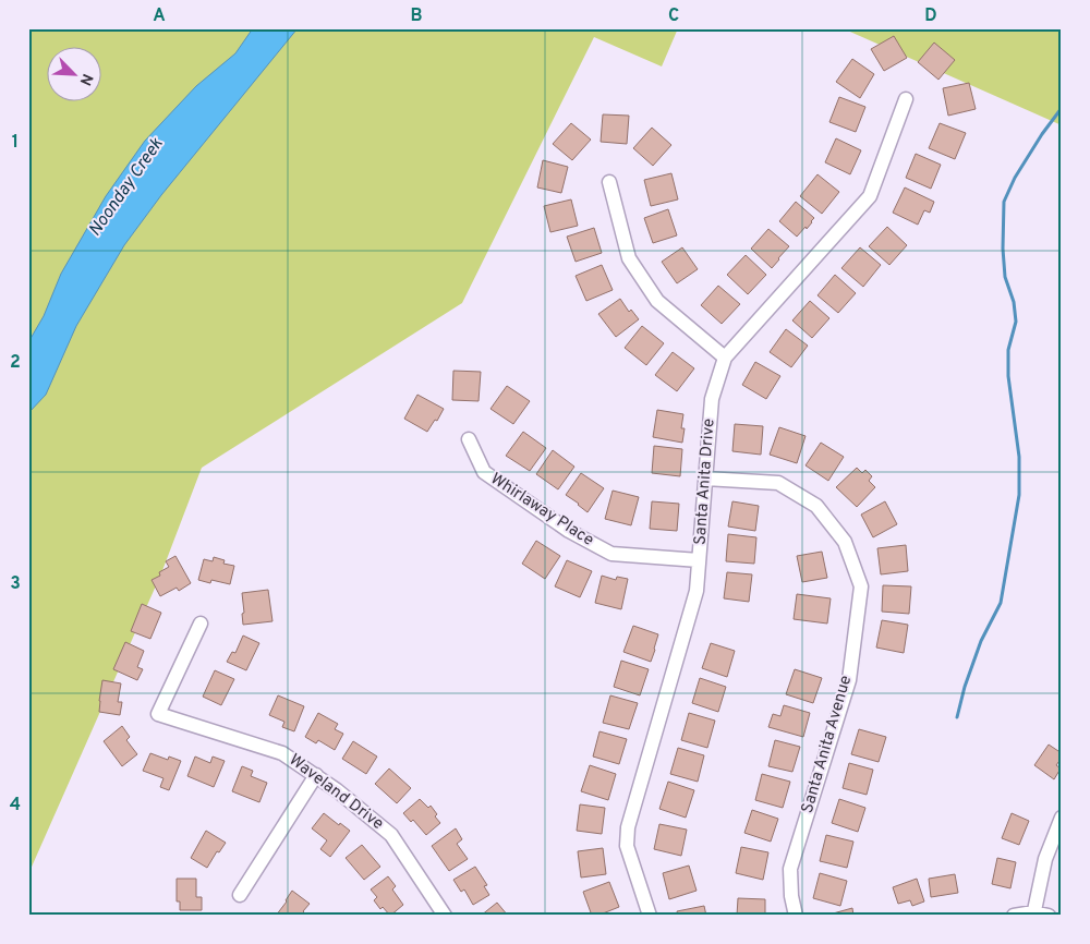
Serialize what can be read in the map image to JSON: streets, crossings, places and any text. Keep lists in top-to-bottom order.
{
  "streets": {
    "street": [
      "Santa Anita Drive",
      "Whirlaway Place",
      "Santa Anita Avenue",
      "Waveland Drive"
    ]
  },
  "crossings": [
    ["Santa Anita Drive", "Whirlaway Place"],
    ["Santa Anita Drive", "Santa Anita Avenue"]
  ],
  "water": ["Noonday Creek"],
  "north": "bottom right",
  "grid": {
    "columns": [
      "A",
      "B",
      "C",
      "D"
    ],
    "rows": [
      "1",
      "2",
      "3",
      "4"
    ]
  }
}
